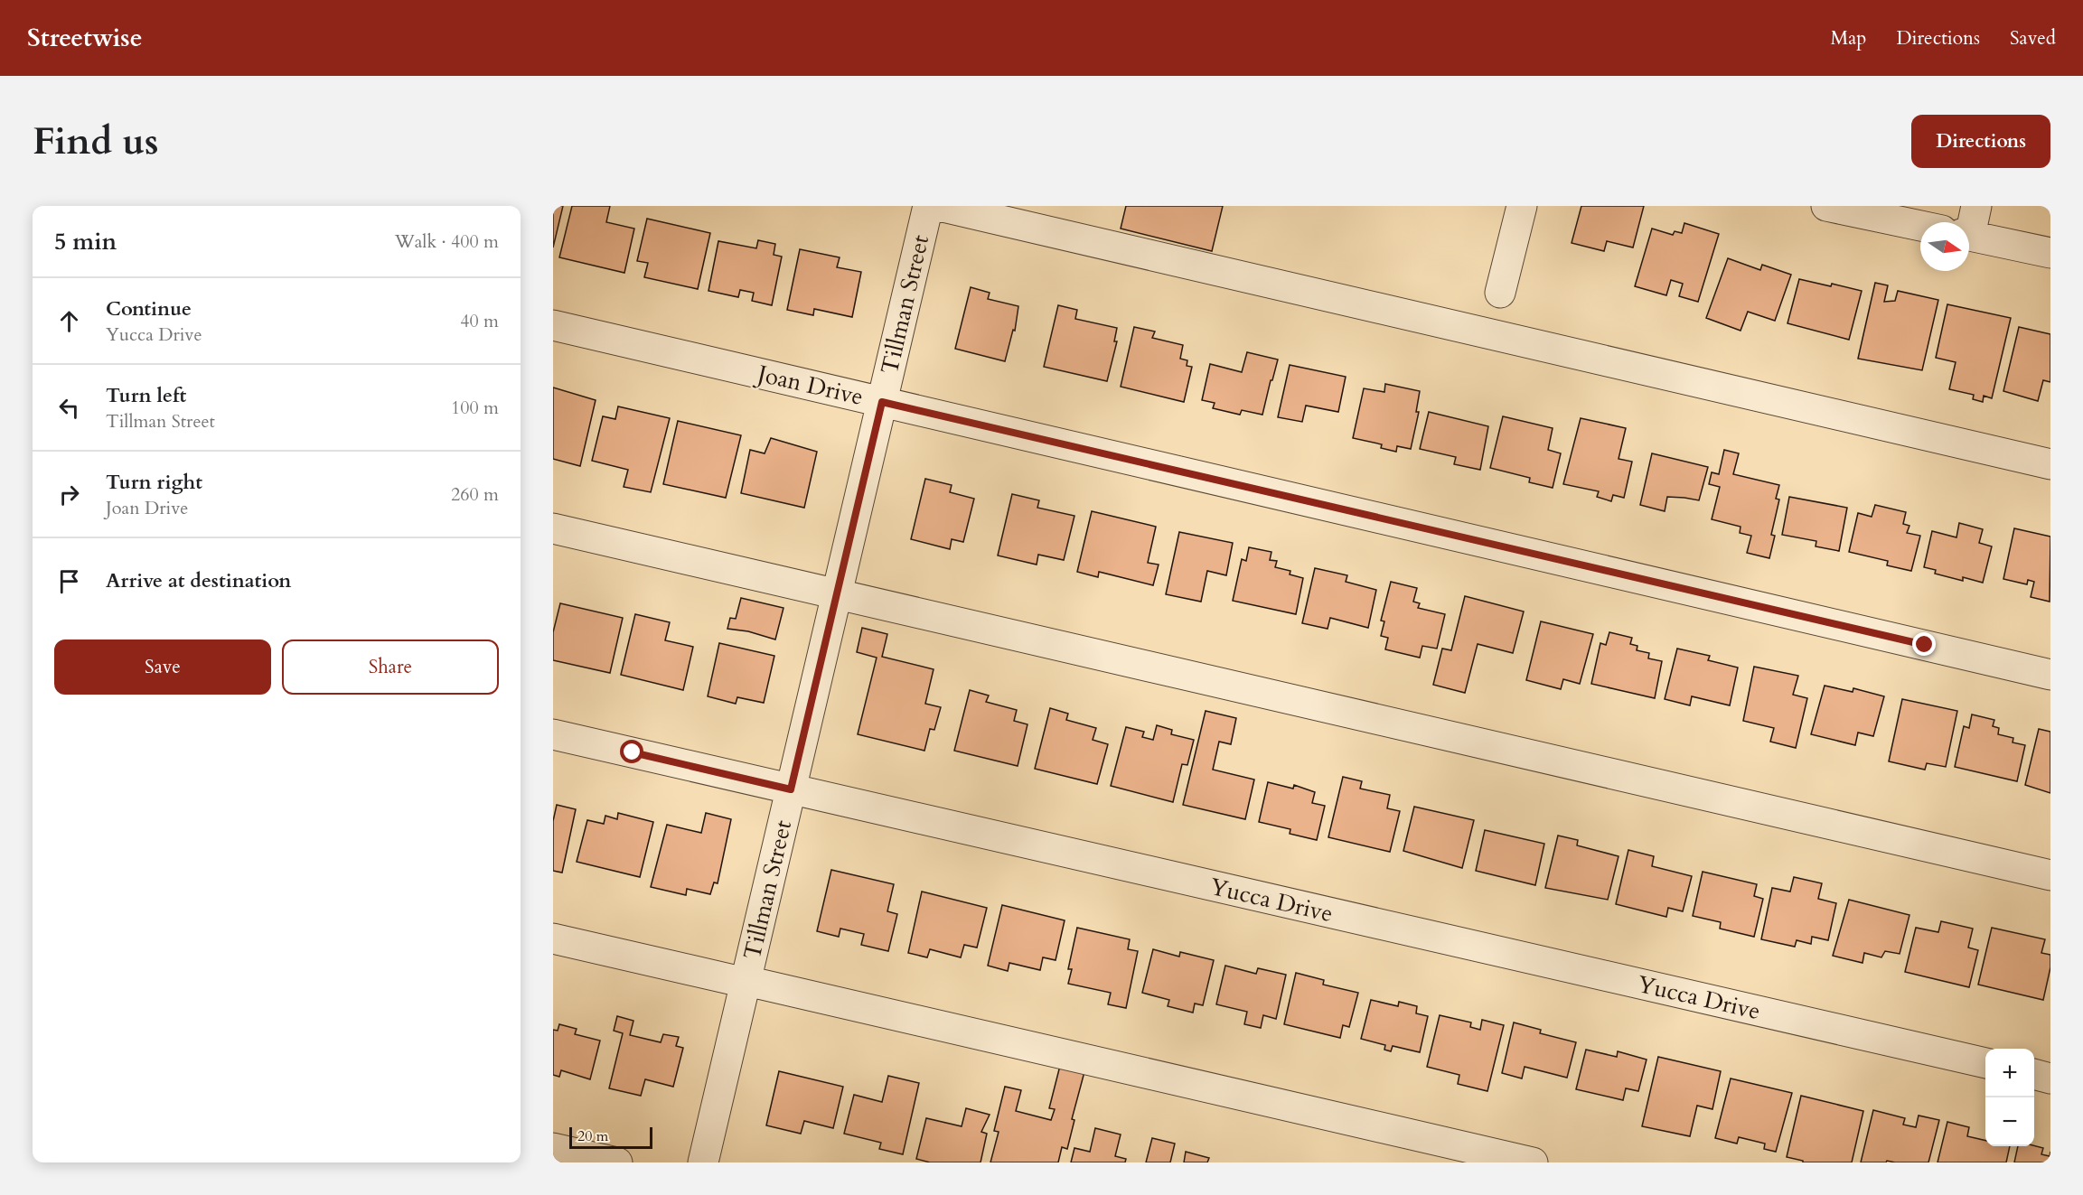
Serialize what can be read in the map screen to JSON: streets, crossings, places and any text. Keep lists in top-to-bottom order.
{
  "streets": {
    "street": ["Tillman Street", "Joan Drive", "Yucca Drive"]
  },
  "crossings": [
    ["Tillman Street", "Joan Drive"],
    ["Tillman Street", "Yucca Drive"]
  ],
  "scale_bar": "20 m",
  "north": "right",
  "page": {
    "header": "Streetwise",
    "nav": ["Map", "Directions", "Saved"],
    "buttons": [
      "Directions",
      ["Save", "Share"]
    ],
    "title": "Find us",
    "heading": ["5 min", "Walk · 400 m"],
    "list": [
      ["Continue", "Yucca Drive", "40 m"],
      ["Turn left", "Tillman Street", "100 m"],
      ["Turn right", "Joan Drive", "260 m"],
      "Arrive at destination"
    ],
    "map_buttons": ["+", "−"],
    "scale": "20 m"
  }
}
